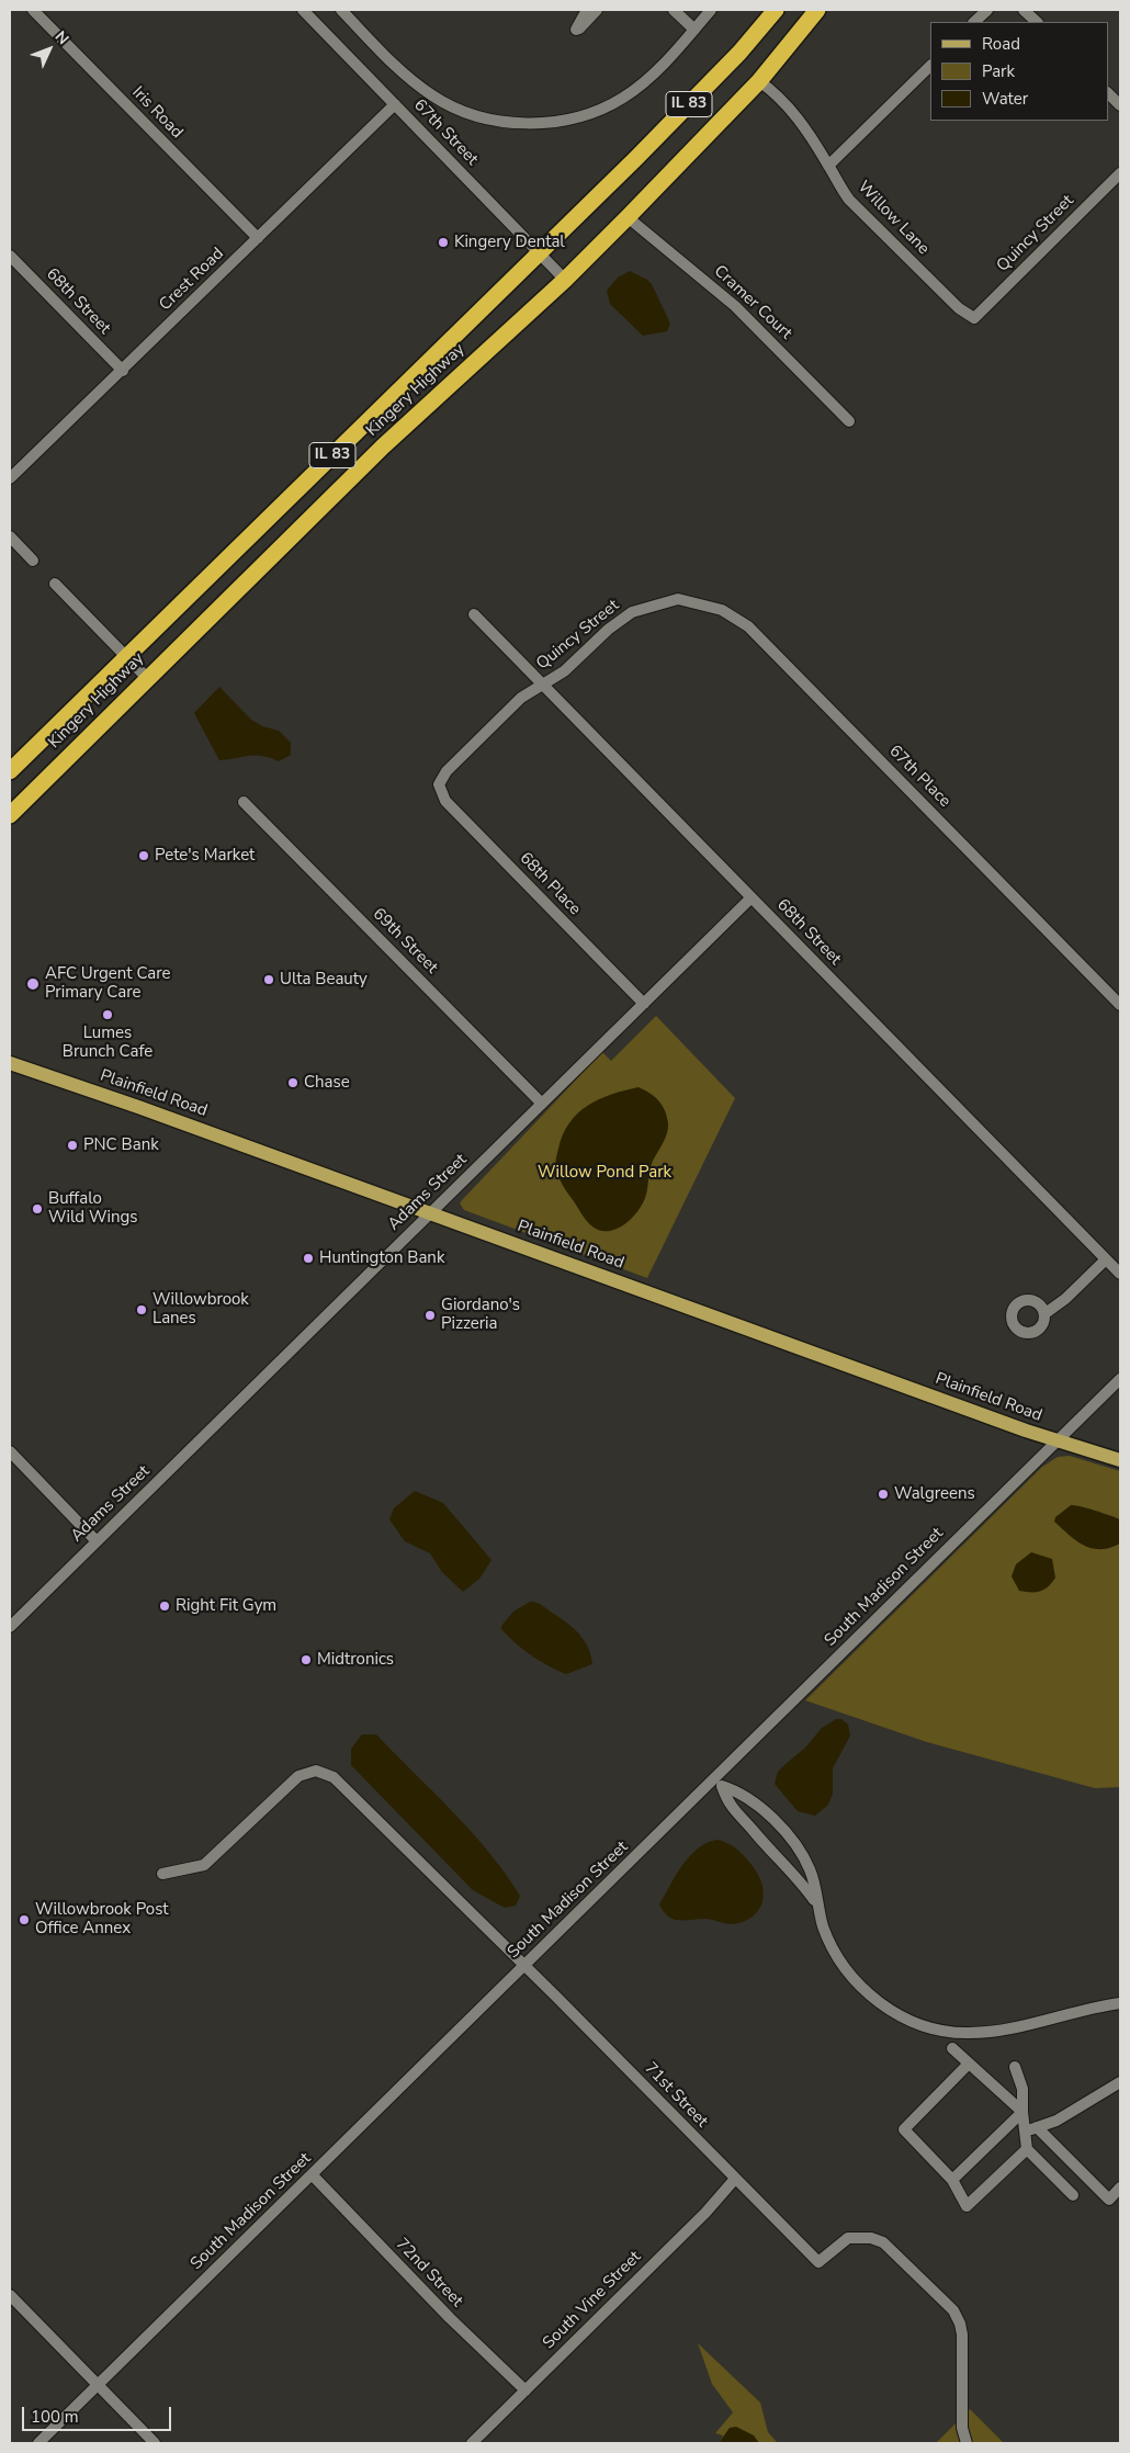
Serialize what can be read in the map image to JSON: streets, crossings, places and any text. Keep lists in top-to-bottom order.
{
  "streets": {
    "highway": ["IL 83", "Kingery Highway"],
    "main road": ["Plainfield Road"],
    "street": [
      "Iris Road",
      "67th Street",
      "Willow Lane",
      "Quincy Street",
      "Crest Road",
      "68th Street",
      "Cramer Court",
      "67th Place",
      "68th Place",
      "69th Street",
      "Adams Street",
      "South Madison Street",
      "71st Street",
      "72nd Street",
      "South Vine Street"
    ]
  },
  "crossings": [
    ["Iris Road", "Crest Road"],
    ["67th Street", "Crest Road"],
    ["67th Street", "Kingery Highway"],
    ["Willow Lane", "Quincy Street"],
    ["Willow Lane", "Kingery Highway"],
    ["Quincy Street", "68th Street"],
    ["Quincy Street", "67th Place"],
    ["Quincy Street", "68th Place"],
    ["Crest Road", "68th Street"],
    ["68th Street", "Adams Street"],
    ["Cramer Court", "Kingery Highway"],
    ["68th Place", "Adams Street"],
    ["69th Street", "Adams Street"],
    ["Plainfield Road", "Adams Street"],
    ["Plainfield Road", "South Madison Street"],
    ["South Madison Street", "71st Street"],
    ["South Madison Street", "72nd Street"],
    ["71st Street", "South Vine Street"],
    ["72nd Street", "South Vine Street"]
  ],
  "parks": ["Willow Pond Park"],
  "places": [
    "Kingery Dental",
    "Pete's Market",
    "Ulta Beauty",
    "AFC Urgent Care Primary Care",
    "Lumes Brunch Cafe",
    "Chase",
    "PNC Bank",
    "Buffalo Wild Wings",
    "Huntington Bank",
    "Willowbrook Lanes",
    "Giordano's Pizzeria",
    "Walgreens",
    "Right Fit Gym",
    "Midtronics",
    "Willowbrook Post Office Annex"
  ],
  "legend": ["Road", "Park", "Water"],
  "scale_bar": "100 m",
  "north": "top right"
}
